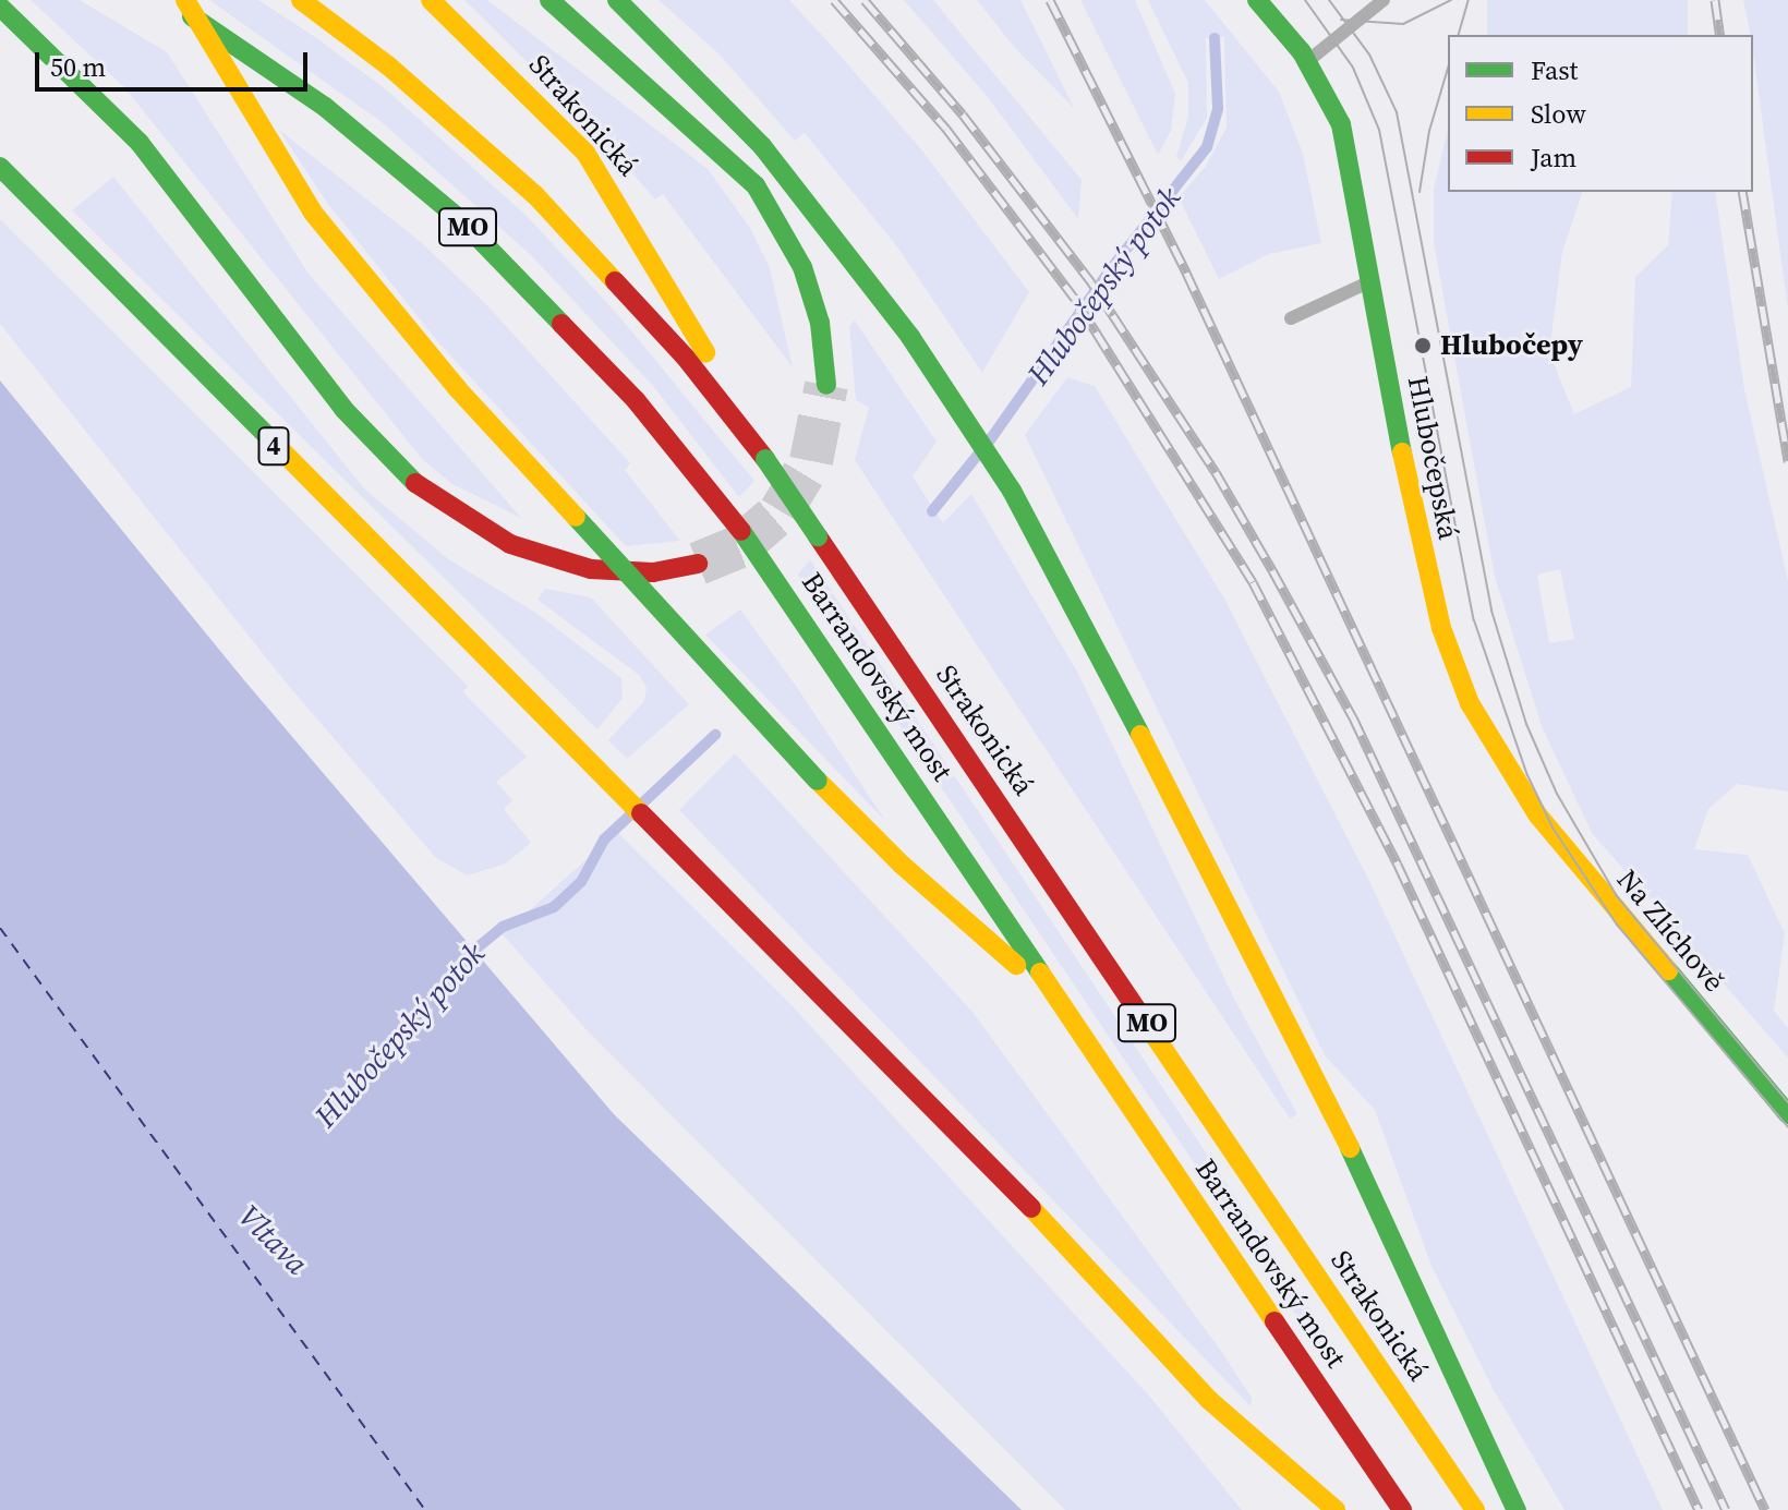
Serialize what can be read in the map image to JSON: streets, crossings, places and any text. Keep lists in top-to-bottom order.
{
  "streets": {
    "main road": [
      "Strakonická",
      "MO",
      "4",
      "Hlubočepská",
      "Barrandovský most",
      "Na Zlíchově"
    ]
  },
  "crossings": [
    ["Strakonická", "MO"],
    ["Hlubočepská", "Na Zlíchově"]
  ],
  "water": ["Hlubočepský potok", "Vltava"],
  "places": ["Hlubočepy"],
  "legend": ["Fast", "Slow", "Jam"],
  "scale_bar": "50 m"
}
